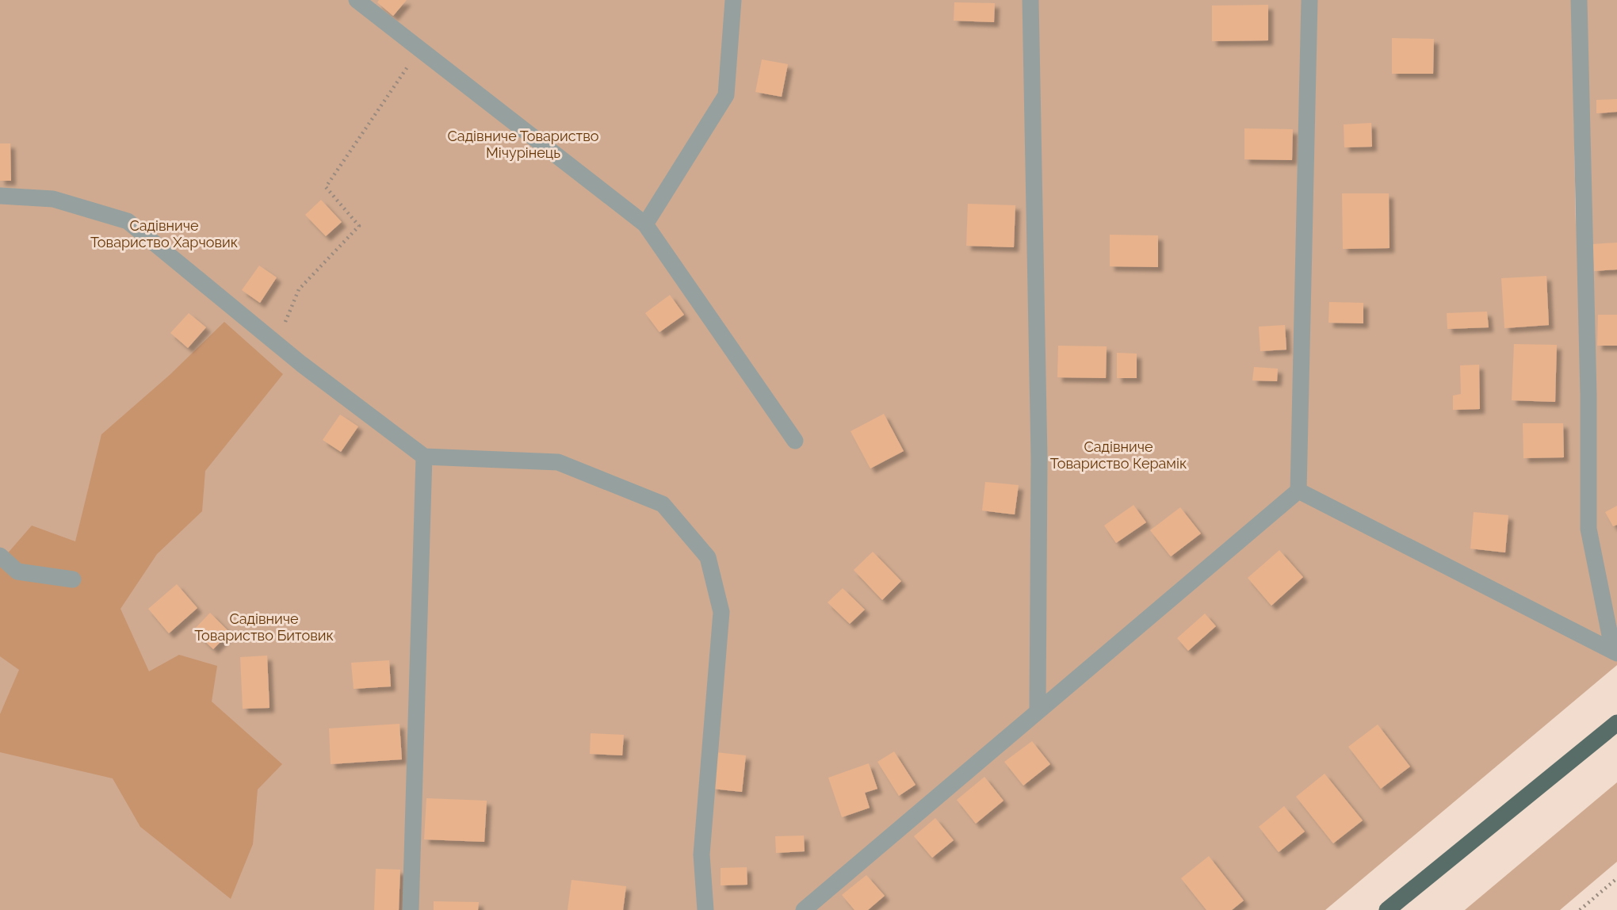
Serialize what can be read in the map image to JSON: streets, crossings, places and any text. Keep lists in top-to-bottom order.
{
  "parks": [
    "Садівниче Товариство Мічурінець",
    "Садівниче Товариство Харчовик",
    "Садівниче Товариство Керамік",
    "Садівниче Товариство Битовик"
  ]
}
